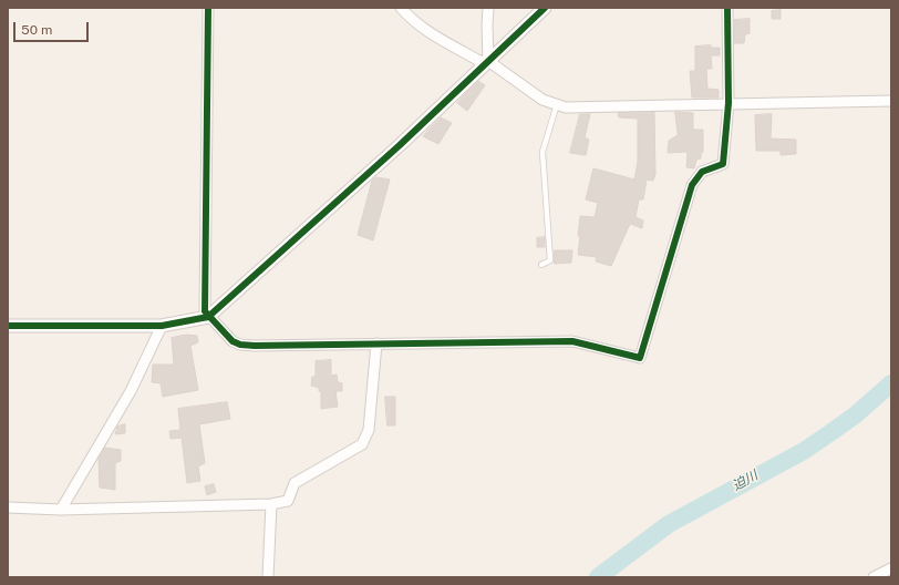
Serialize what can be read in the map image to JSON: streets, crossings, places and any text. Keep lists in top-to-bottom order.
{
  "water": ["迫川"],
  "scale_bar": "50 m"
}
